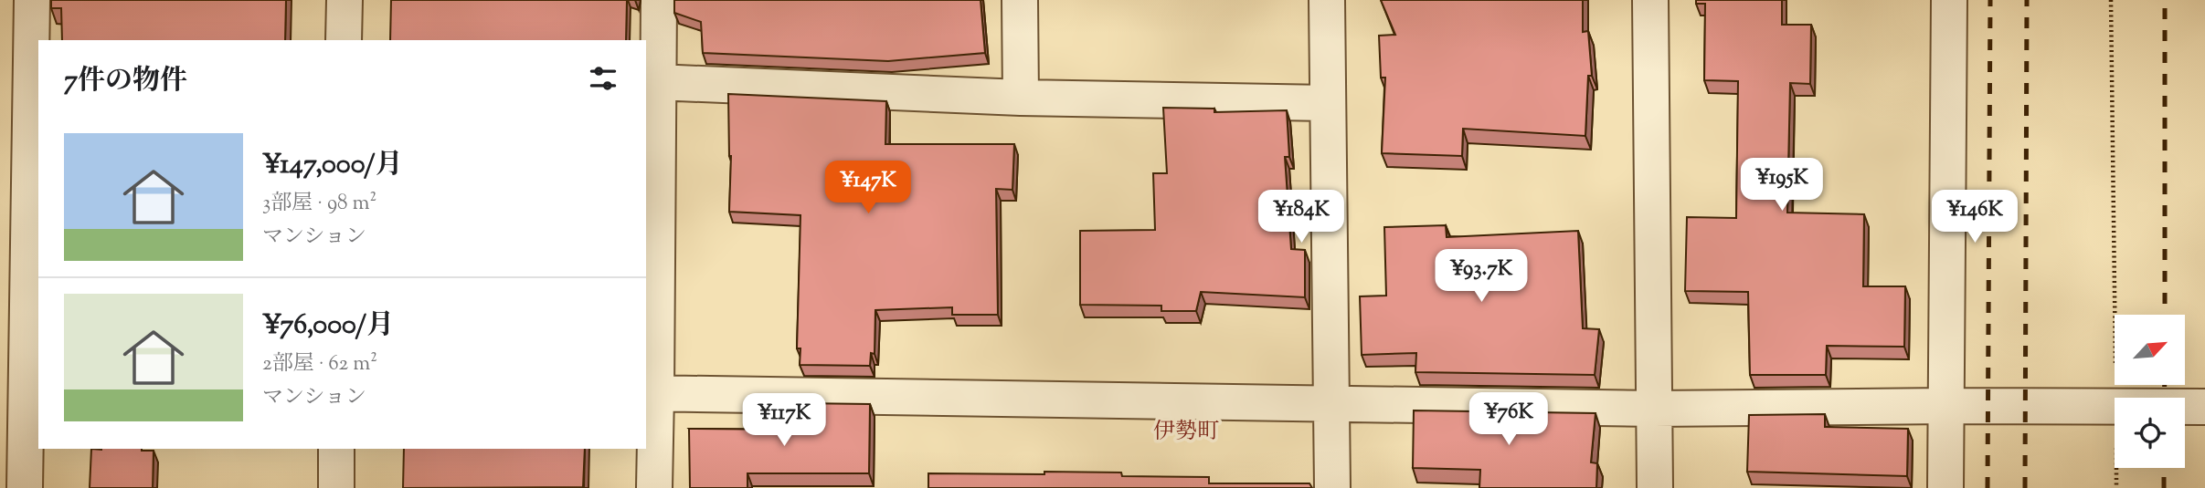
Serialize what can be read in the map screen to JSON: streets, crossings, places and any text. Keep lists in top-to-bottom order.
{
  "districts": ["伊勢町"],
  "north": "top right",
  "page": {
    "heading": "7件の物件",
    "list": [
      {
        "name": "¥147,000/月",
        "note": "3部屋 · 98 m² · マンション"
      },
      {
        "name": "¥76,000/月",
        "note": "2部屋 · 62 m² · マンション"
      }
    ],
    "price": [
      "¥195K",
      "¥147K",
      "¥184K",
      "¥146K",
      "¥93.7K",
      "¥76K",
      "¥117K"
    ]
  }
}
